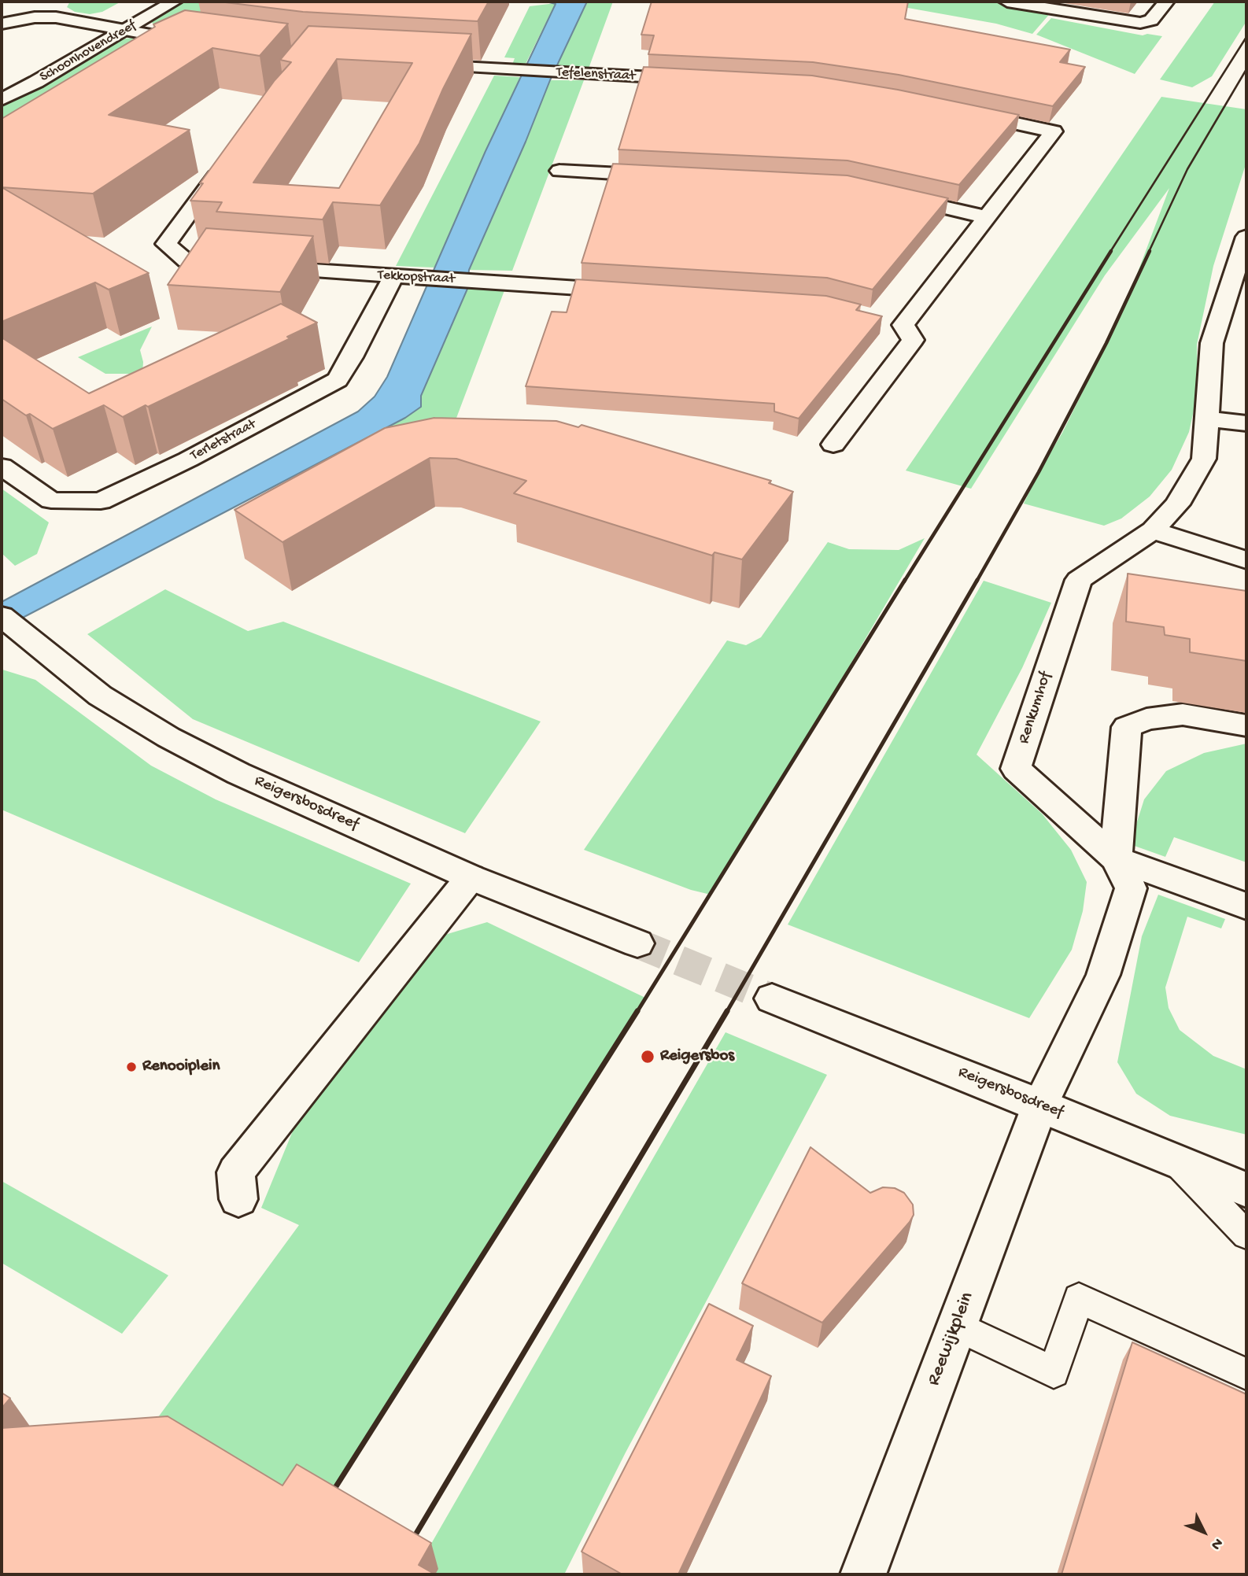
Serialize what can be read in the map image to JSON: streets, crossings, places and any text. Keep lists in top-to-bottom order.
{
  "streets": {
    "street": [
      "Schoonhovendreef",
      "Tefelenstraat",
      "Tekkopstraat",
      "Terletstraat",
      "Renkumhof",
      "Reigersbosdreef",
      "Reewijkplein"
    ]
  },
  "crossings": [
    ["Tekkopstraat", "Terletstraat"],
    ["Renkumhof", "Reigersbosdreef"],
    ["Renkumhof", "Reewijkplein"],
    ["Reigersbosdreef", "Reewijkplein"]
  ],
  "places": ["Reigersbos", "Renooiplein"],
  "north": "bottom right"
}
